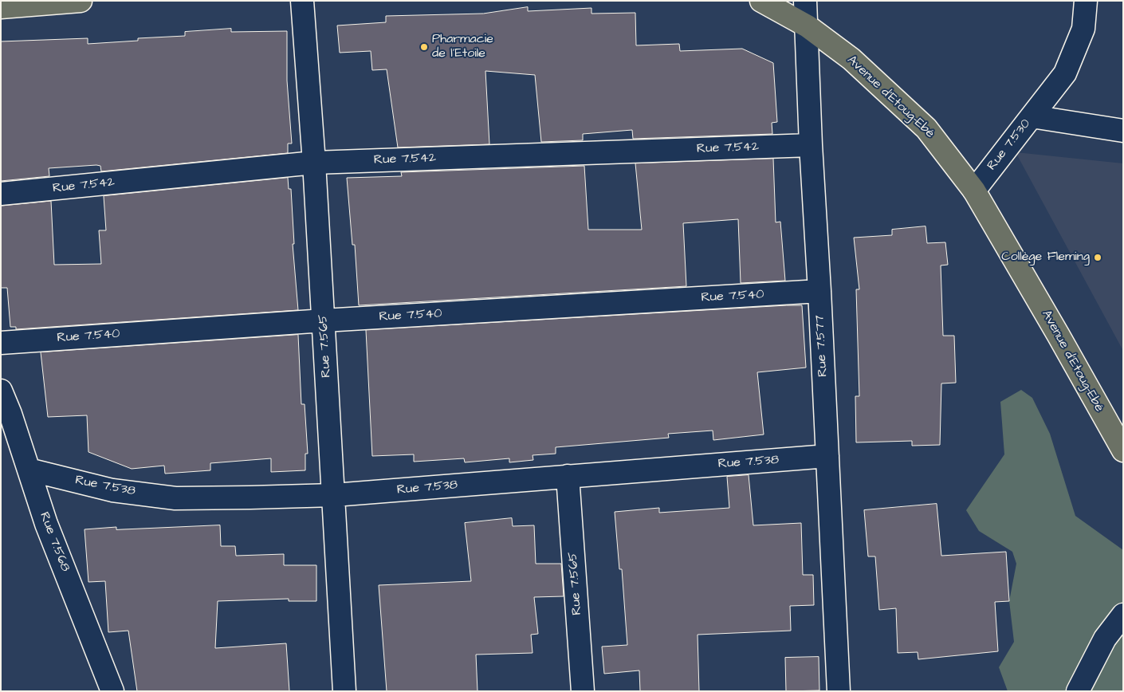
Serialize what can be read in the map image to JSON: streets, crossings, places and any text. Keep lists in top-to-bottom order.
{
  "streets": {
    "main road": ["Avenue d'Etoug-Ebé"],
    "street": [
      "Rue 7.530",
      "Rue 7.542",
      "Rue 7.540",
      "Rue 7.565",
      "Rue 7.577",
      "Rue 7.538",
      "Rue 7.568"
    ]
  },
  "crossings": [
    ["Avenue d'Etoug-Ebé", "Rue 7.530"],
    ["Avenue d'Etoug-Ebé", "Rue 7.577"],
    ["Rue 7.542", "Rue 7.565"],
    ["Rue 7.542", "Rue 7.577"],
    ["Rue 7.540", "Rue 7.565"],
    ["Rue 7.540", "Rue 7.577"],
    ["Rue 7.565", "Rue 7.538"],
    ["Rue 7.577", "Rue 7.538"],
    ["Rue 7.538", "Rue 7.568"]
  ],
  "places": ["Pharmacie de l'Etoile", "Collège Fleming"]
}
